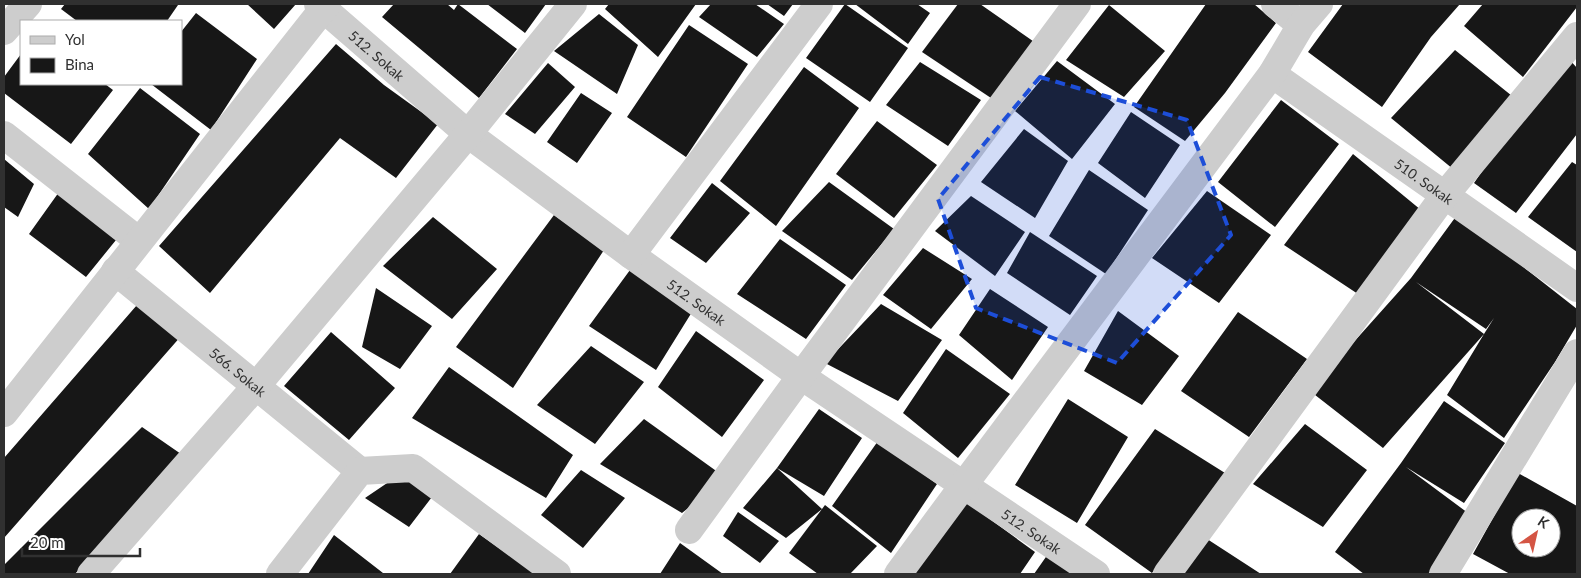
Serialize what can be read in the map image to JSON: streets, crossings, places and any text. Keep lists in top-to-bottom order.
{
  "streets": {
    "street": ["512. Sokak", "510. Sokak", "566. Sokak"]
  },
  "legend": ["Yol", "Bina"],
  "scale_bar": "20 m",
  "north": "top right"
}
